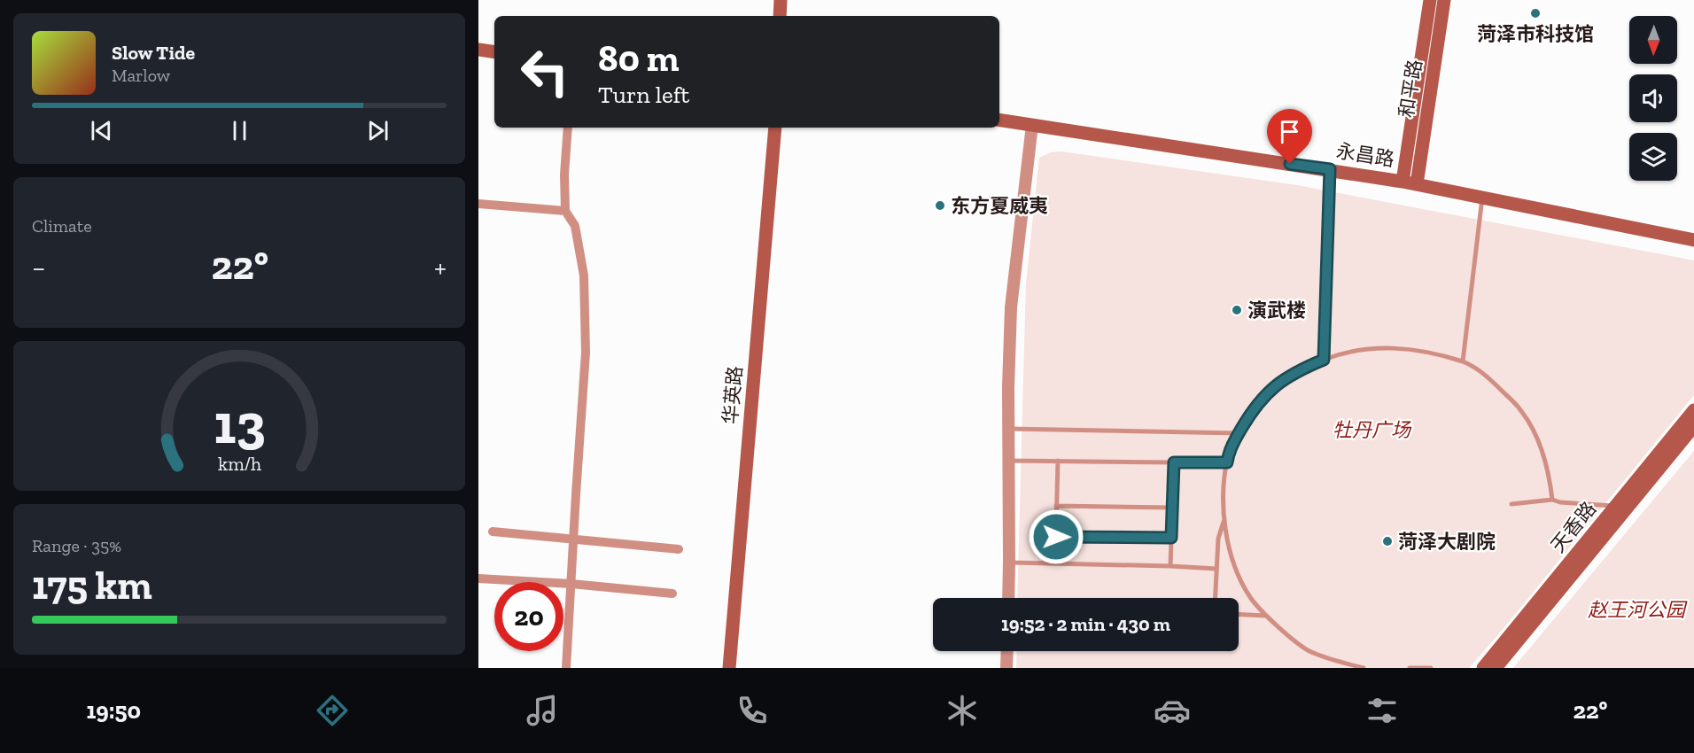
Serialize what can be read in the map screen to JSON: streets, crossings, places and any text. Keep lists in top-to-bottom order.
{
  "streets": {
    "main road": [
      "和平路",
      "永昌路",
      "华英路",
      "天香路"
    ]
  },
  "crossings": [
    ["和平路", "永昌路"]
  ],
  "parks": ["牡丹广场", "赵王河公园"],
  "places": [
    "菏泽市科技馆",
    "东方夏威夷",
    "演武楼",
    "菏泽大剧院"
  ],
  "north": "bottom",
  "page": {
    "turn": ["80 m", "Turn left"],
    "song": ["Slow Tide", "Marlow"],
    "tile": [
      "Climate",
      ["Range · 35%", "175 km"]
    ],
    "heat": ["−", "22°", "+"],
    "limit": "20",
    "trip": "19:52 · 2 min · 430 m",
    "tabs": ["19:50", "22°"],
    "gauge": ["13", "km/h"]
  }
}
